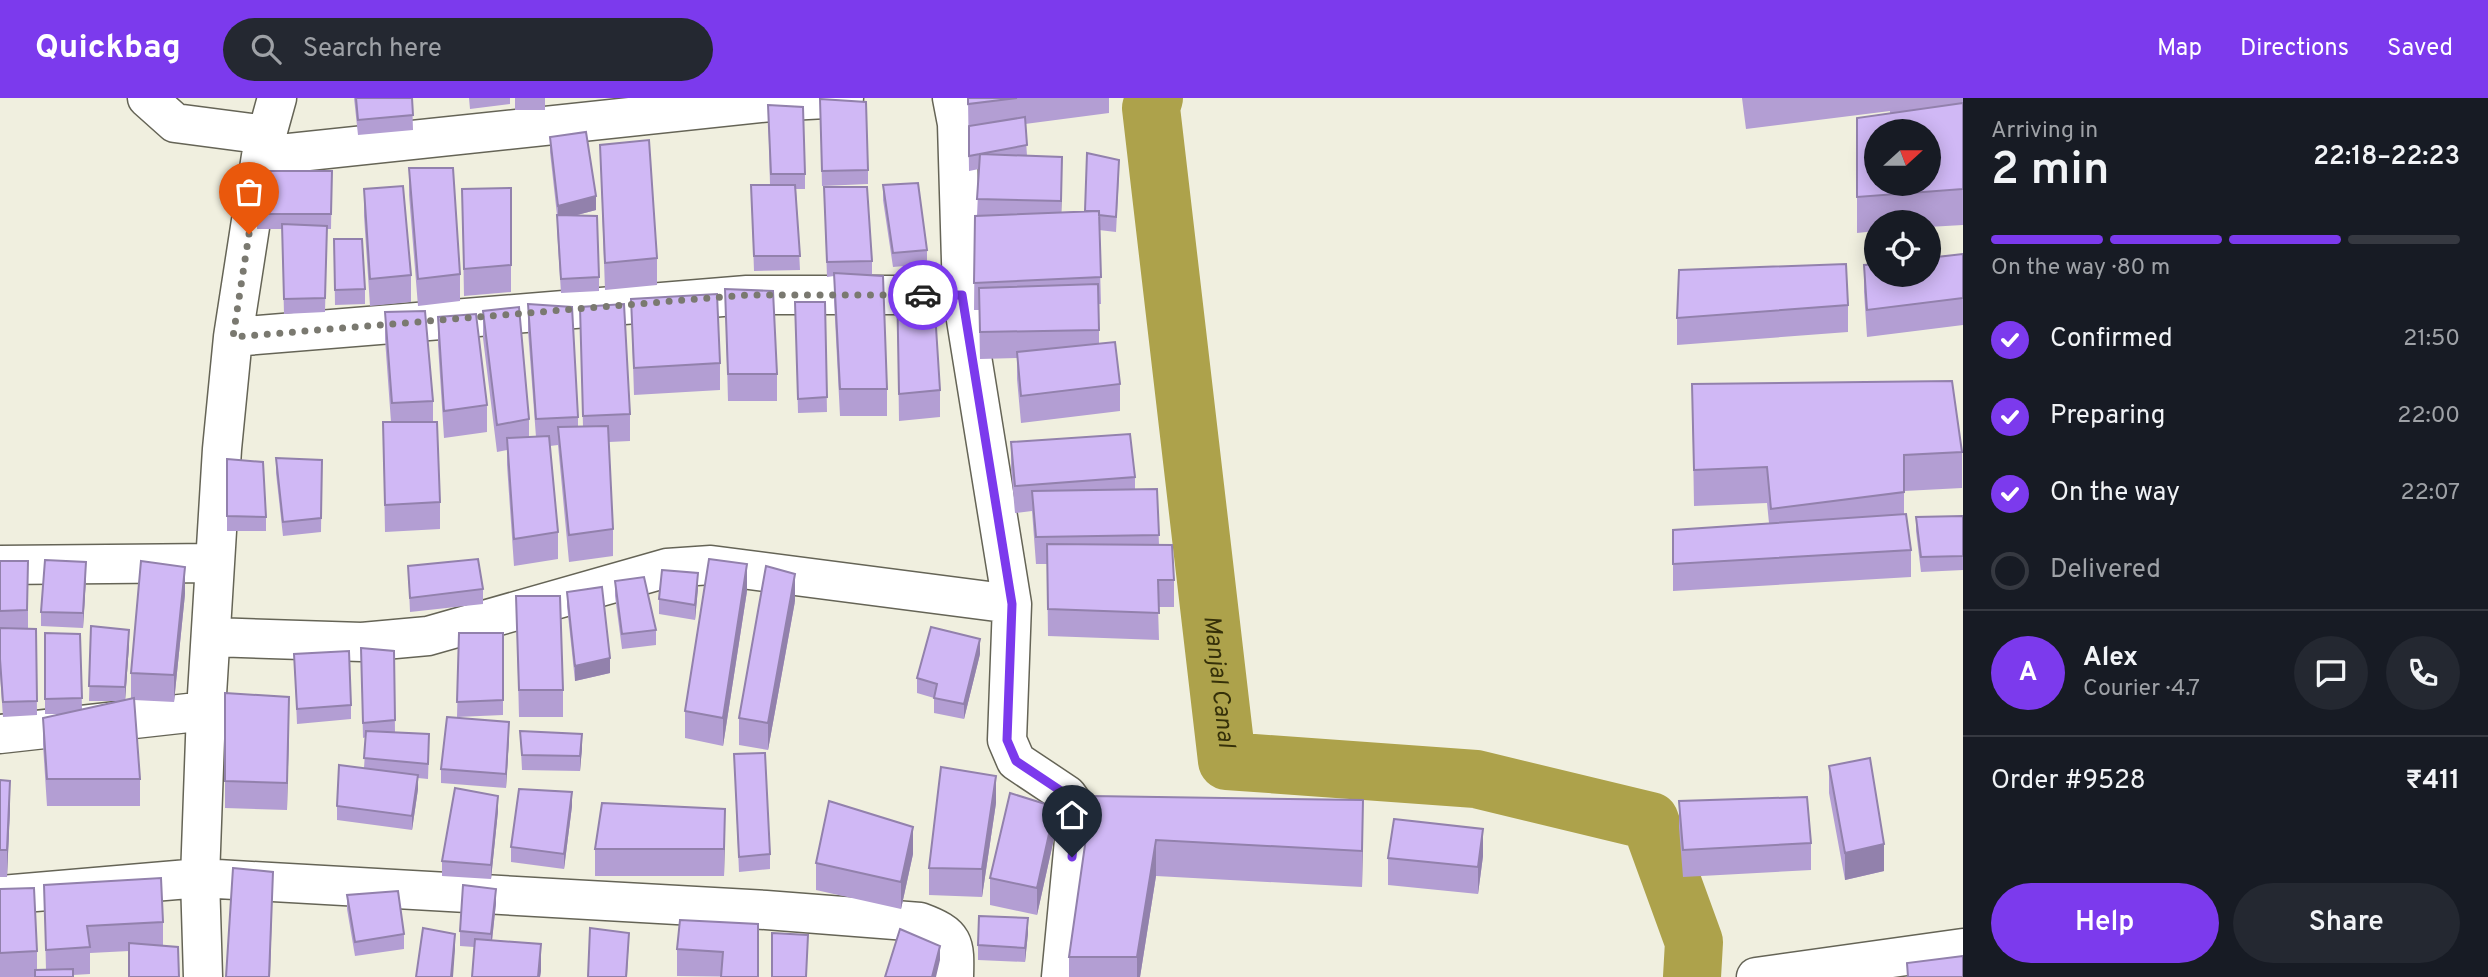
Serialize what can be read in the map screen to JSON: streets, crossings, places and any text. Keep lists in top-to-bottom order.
{
  "water": ["Manjal Canal"],
  "north": "right",
  "page": {
    "header": "Quickbag",
    "search": "Search here",
    "nav": ["Map", "Directions", "Saved"],
    "heading": ["2 min", "Arriving in", "22:18–22:23"],
    "panel": [
      "Alex",
      "Courier · 4.7",
      "Order #9528",
      "₹411"
    ],
    "bar": "On the way · 80 m",
    "list": [
      ["Confirmed", "21:50"],
      ["Preparing", "22:00"],
      ["On the way", "22:07"],
      "Delivered"
    ],
    "round": "A",
    "buttons": ["Help", "Share"]
  }
}
